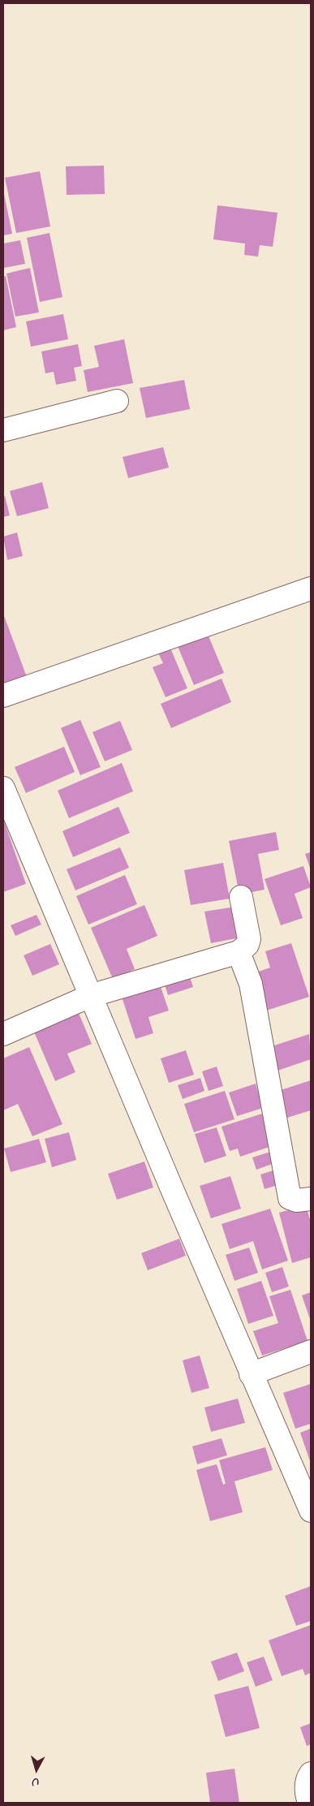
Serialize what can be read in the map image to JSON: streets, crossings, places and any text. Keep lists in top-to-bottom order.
{
  "north": "bottom"
}
